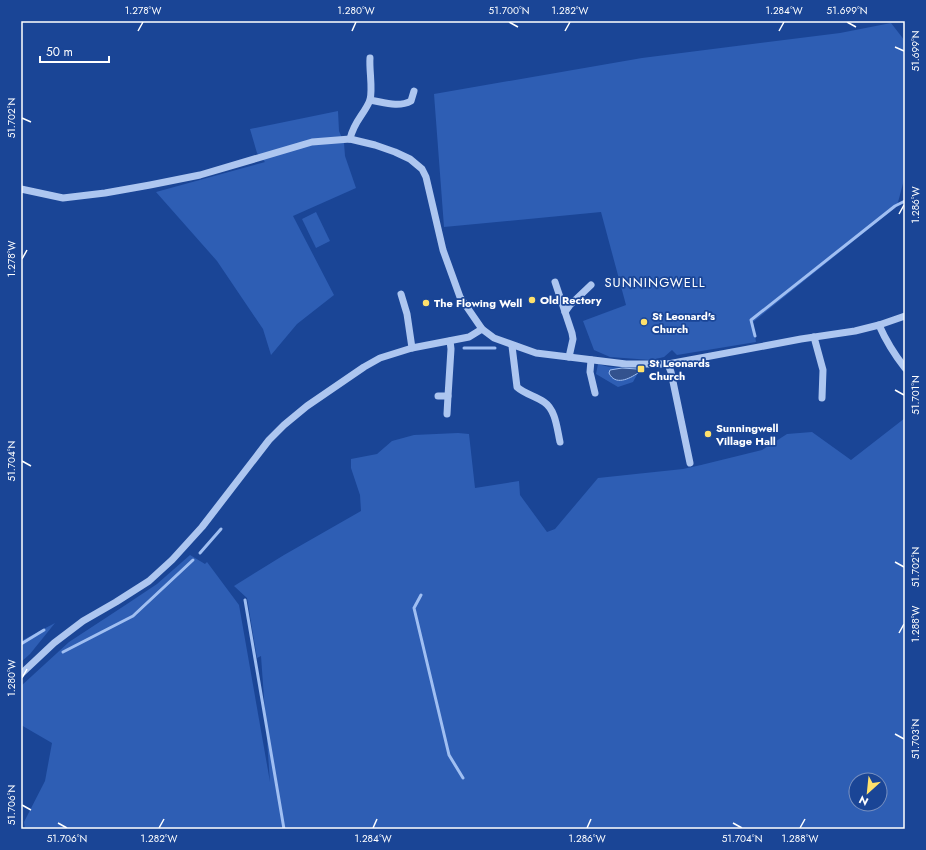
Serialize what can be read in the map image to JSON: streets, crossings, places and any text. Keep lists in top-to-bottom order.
{
  "districts": ["SUNNINGWELL"],
  "places": {
    "other": [
      "Old Rectory",
      "The Flowing Well",
      "St Leonard's Church",
      "Sunningwell Village Hall"
    ],
    "transit": ["St Leonards Church"]
  },
  "scale_bar": "50 m",
  "north": "bottom left",
  "coordinates": [
    "1.278°W",
    "1.280°W",
    "51.700°N",
    "1.282°W",
    "1.284°W",
    "51.699°N",
    "51.702°N",
    "1.286°W",
    "51.701°N",
    "51.704°N",
    "1.288°W",
    "51.703°N",
    "51.706°N"
  ]
}
